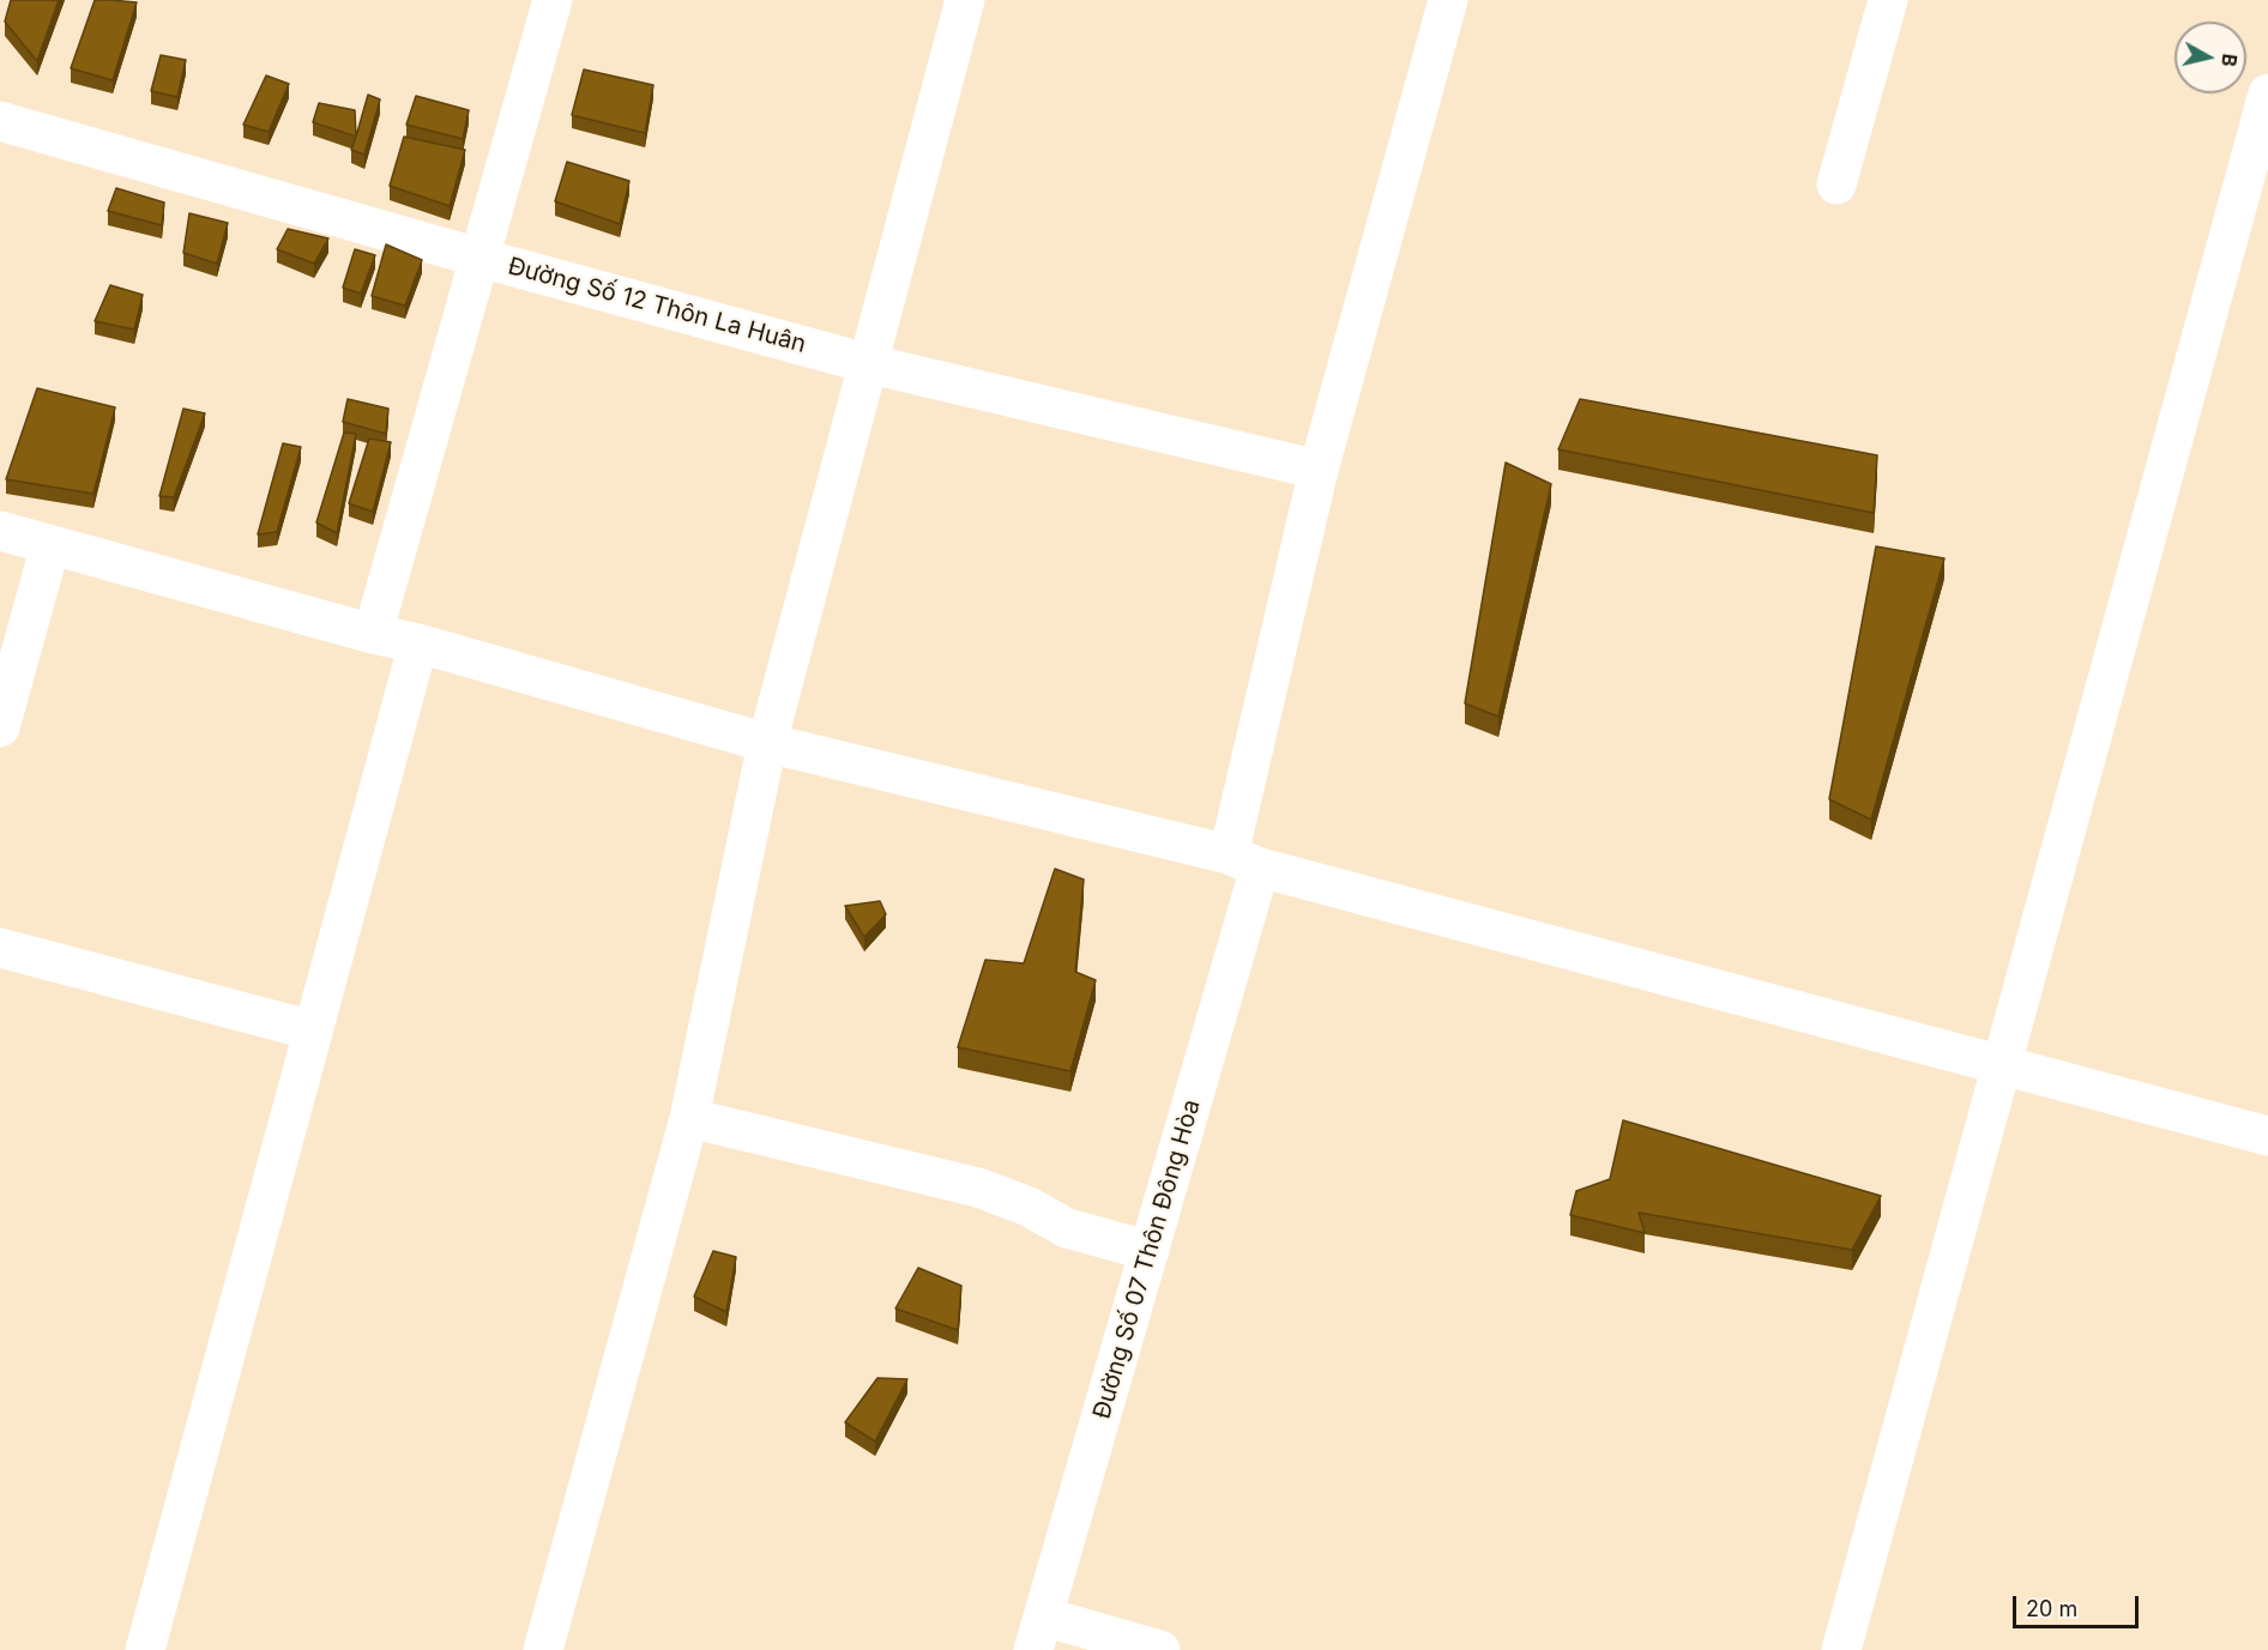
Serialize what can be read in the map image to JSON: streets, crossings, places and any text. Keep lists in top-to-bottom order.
{
  "streets": {
    "street": ["Đường Số 12 Thôn La Huân", "Đường Số 07 Thôn Đông Hòa"]
  },
  "crossings": [
    ["Đường Số 12 Thôn La Huân", "Đường Số 07 Thôn Đông Hòa"]
  ],
  "scale_bar": "20 m",
  "north": "right"
}
